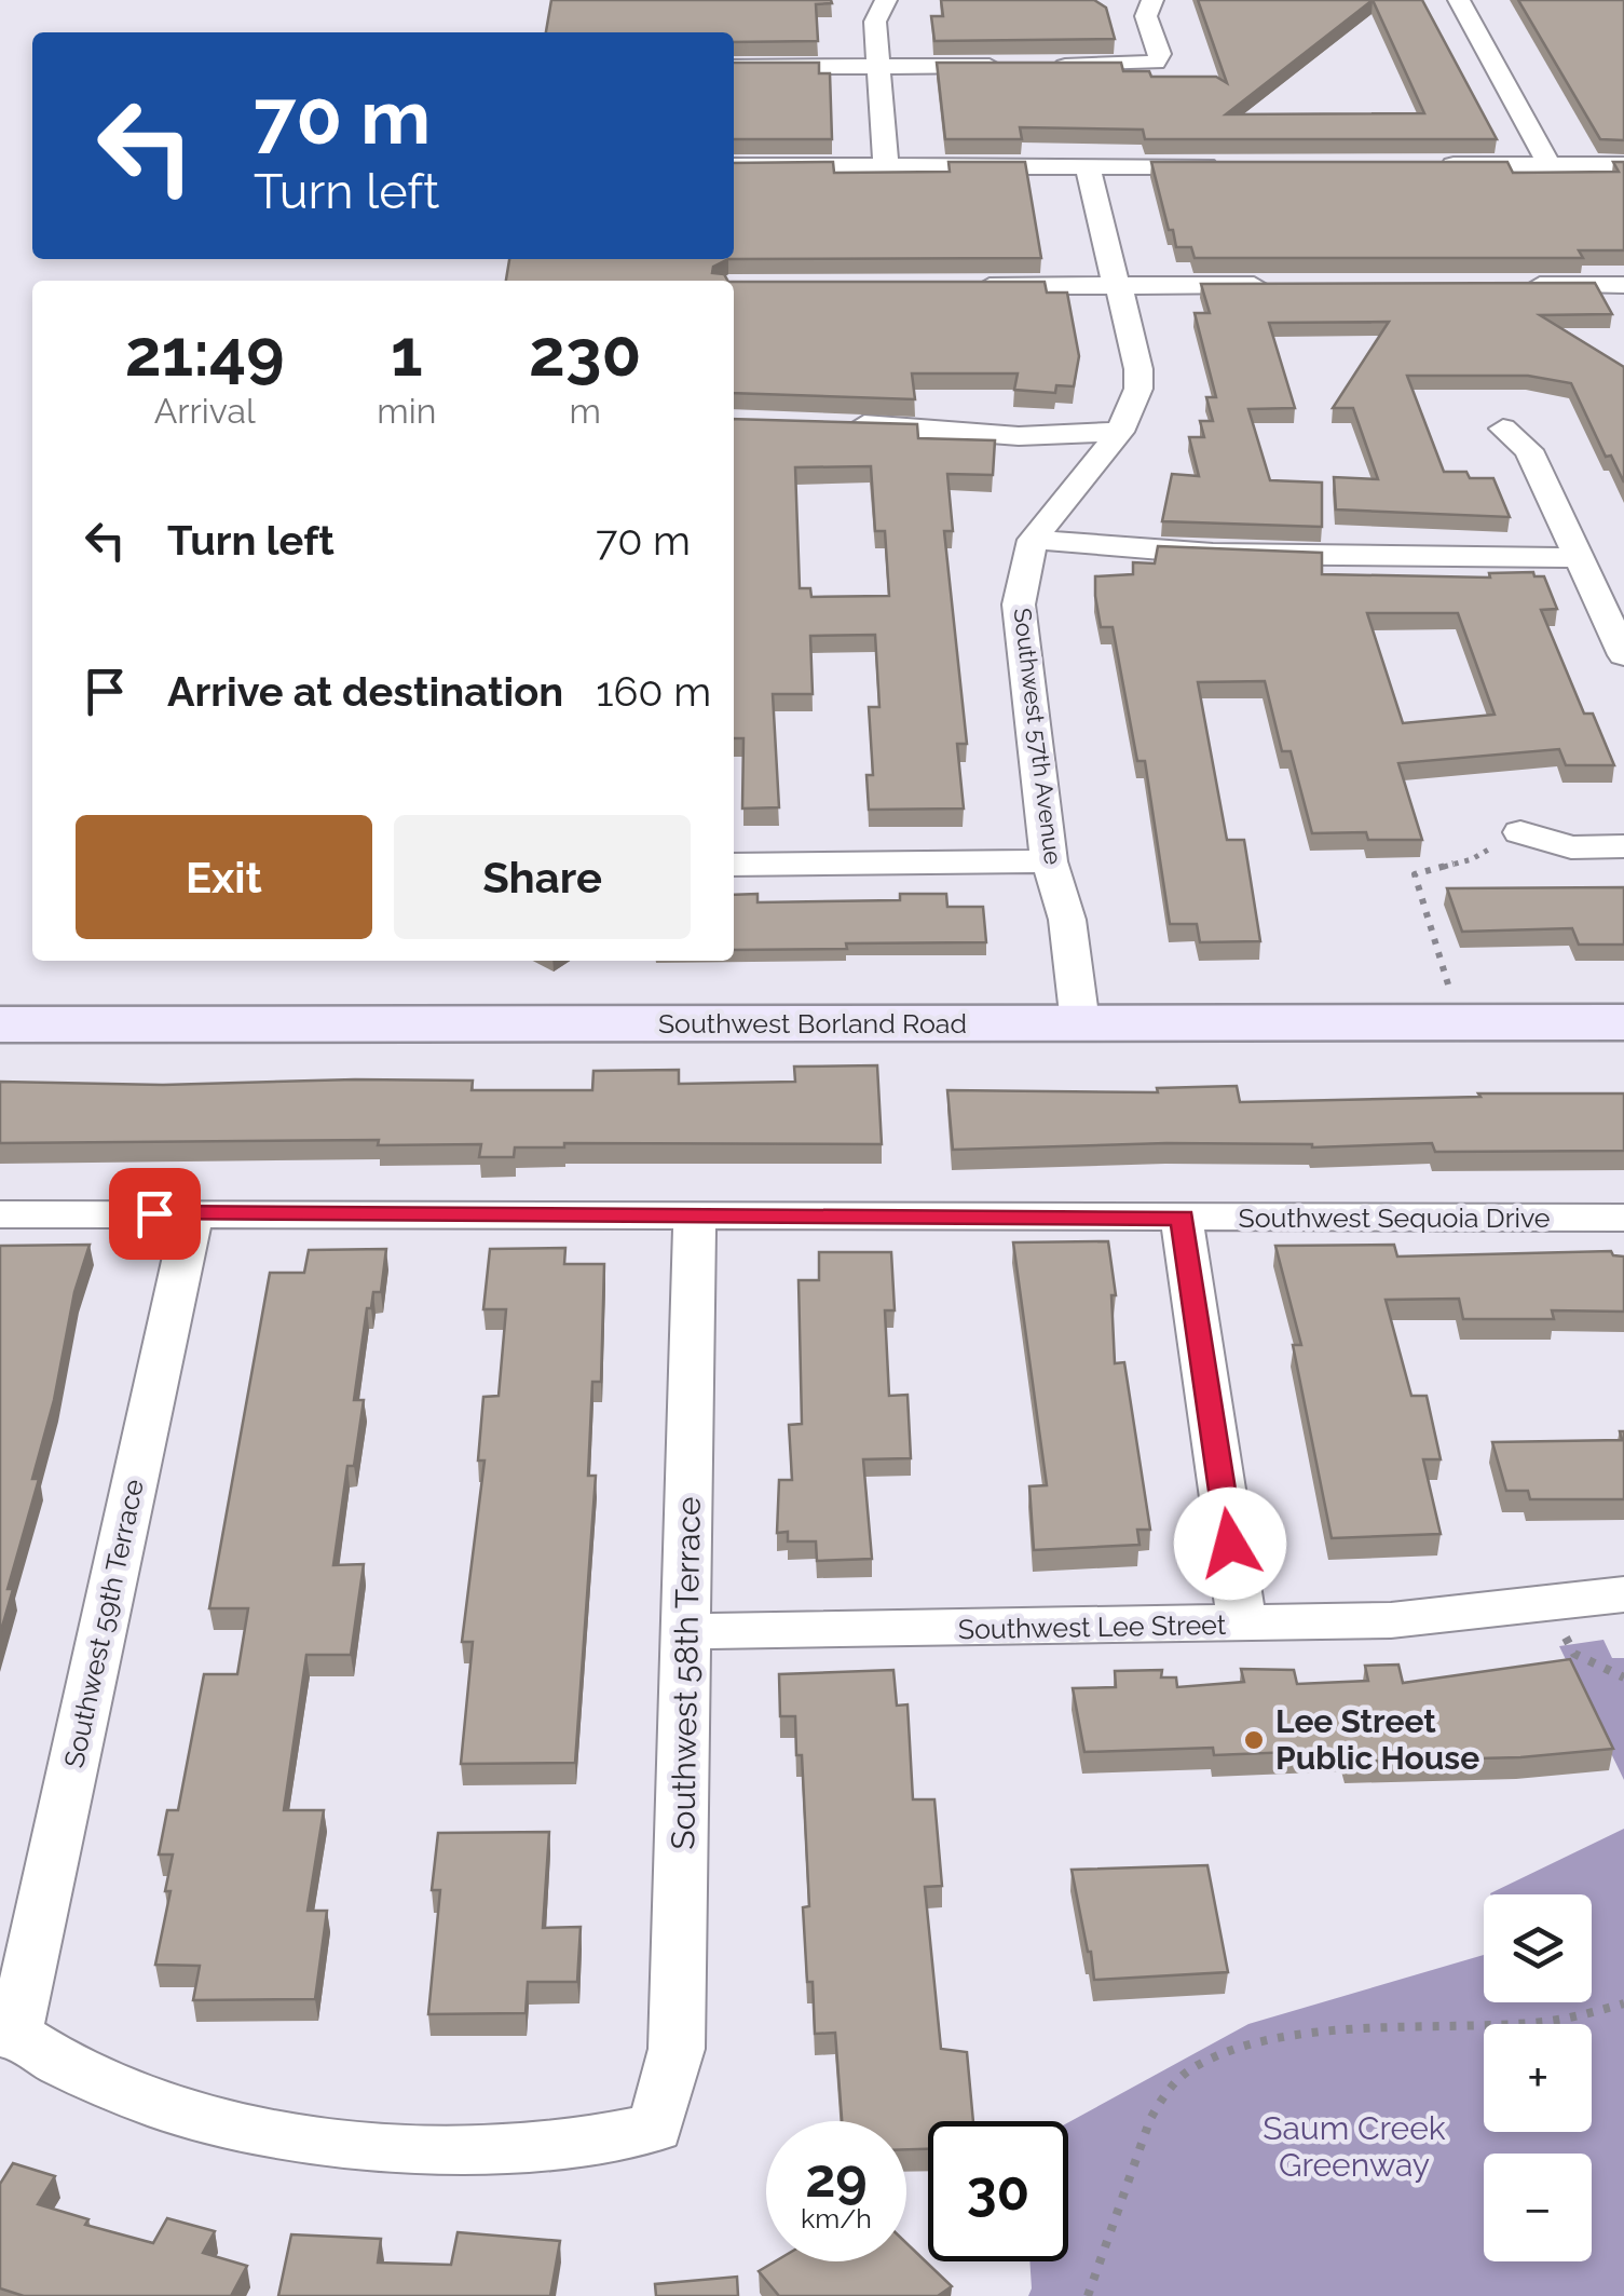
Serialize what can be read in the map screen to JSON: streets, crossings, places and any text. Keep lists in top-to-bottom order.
{
  "streets": {
    "main road": ["Southwest Borland Road"],
    "street": [
      "Southwest 57th Avenue",
      "Southwest Sequoia Drive",
      "Southwest 59th Terrace",
      "Southwest Lee Street",
      "Southwest 58th Terrace"
    ]
  },
  "crossings": [
    ["Southwest 57th Avenue", "Southwest Borland Road"],
    ["Southwest Sequoia Drive", "Southwest 59th Terrace"],
    ["Southwest Sequoia Drive", "Southwest 58th Terrace"],
    ["Southwest 59th Terrace", "Southwest 58th Terrace"],
    ["Southwest Lee Street", "Southwest 58th Terrace"]
  ],
  "parks": ["Saum Creek Greenway"],
  "places": ["Lee Street Public House"],
  "page": {
    "turn": ["70 m", "Turn left"],
    "eta": [
      "21:49",
      "Arrival",
      "1",
      "min",
      "230",
      "m"
    ],
    "list": [
      {
        "name": "Turn left",
        "value": "70 m"
      },
      {
        "name": "Arrive at destination",
        "value": "160 m"
      }
    ],
    "buttons": ["Exit", "Share"],
    "map_buttons": ["+", "−"],
    "speed": "29 km/h",
    "limit": "30"
  }
}
